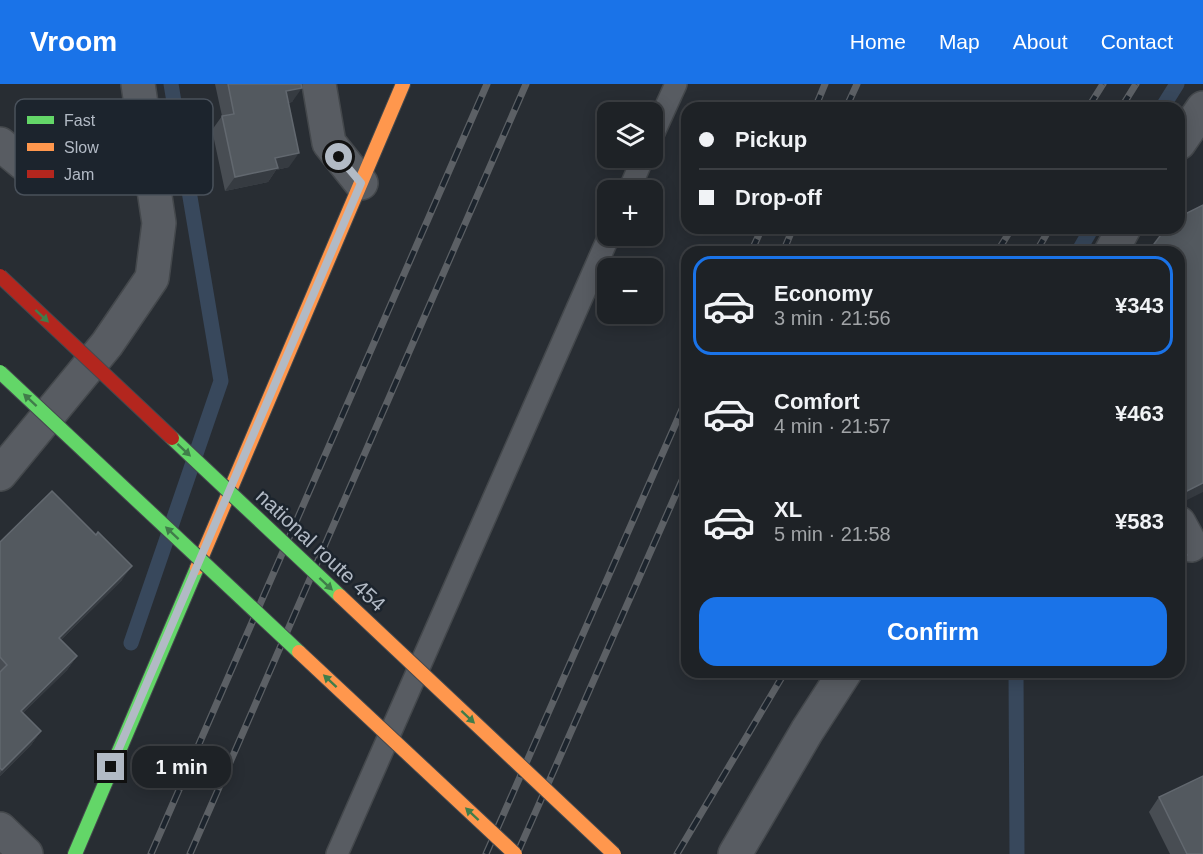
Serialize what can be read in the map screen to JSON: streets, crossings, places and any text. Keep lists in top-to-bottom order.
{
  "streets": {
    "main road": ["national route 454"]
  },
  "legend": ["Fast", "Slow", "Jam"],
  "page": {
    "header": "Vroom",
    "nav": [
      "Home",
      "Map",
      "About",
      "Contact"
    ],
    "map_buttons": ["+", "−"],
    "banner": ["Pickup", "Drop-off"],
    "list": [
      {
        "name": "Economy",
        "note": "3 min · 21:56",
        "value": "¥343"
      },
      {
        "name": "Comfort",
        "note": "4 min · 21:57",
        "value": "¥463"
      },
      {
        "name": "XL",
        "note": "5 min · 21:58",
        "value": "¥583"
      }
    ],
    "buttons": "Confirm",
    "bubble": "1 min"
  }
}
